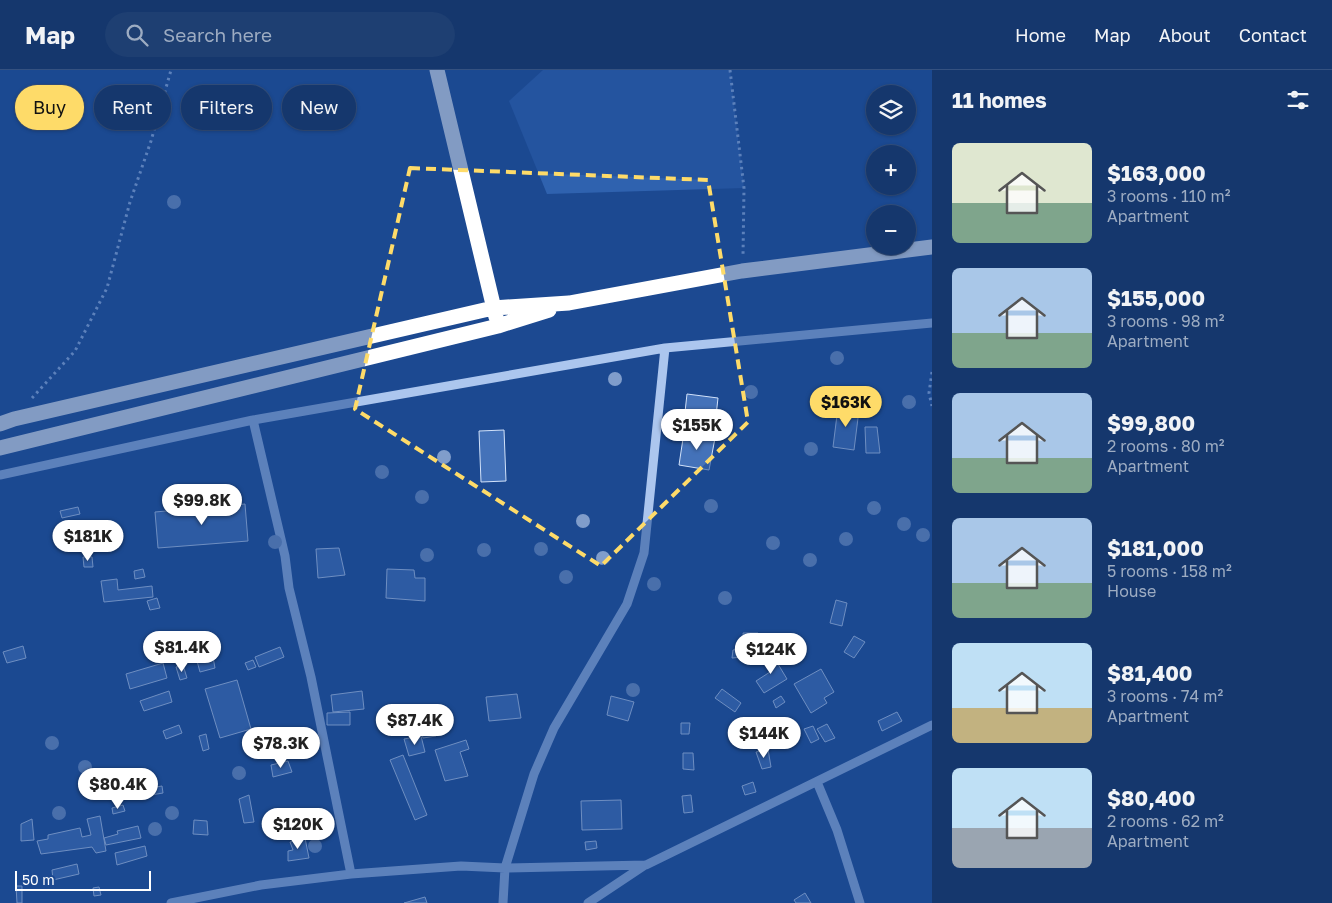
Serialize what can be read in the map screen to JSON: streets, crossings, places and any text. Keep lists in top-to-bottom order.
{
  "scale_bar": "50 m",
  "page": {
    "header": "Map",
    "search": "Search here",
    "nav": [
      "Home",
      "Map",
      "About",
      "Contact"
    ],
    "heading": "11 homes",
    "map_buttons": ["+", "−"],
    "chip": [
      "Buy",
      "Rent",
      "Filters",
      "New"
    ],
    "list": [
      {
        "name": "$163,000",
        "note": "3 rooms · 110 m² · Apartment"
      },
      {
        "name": "$155,000",
        "note": "3 rooms · 98 m² · Apartment"
      },
      {
        "name": "$99,800",
        "note": "2 rooms · 80 m² · Apartment"
      },
      {
        "name": "$181,000",
        "note": "5 rooms · 158 m² · House"
      },
      {
        "name": "$81,400",
        "note": "3 rooms · 74 m² · Apartment"
      },
      {
        "name": "$80,400",
        "note": "2 rooms · 62 m² · Apartment"
      }
    ],
    "price": [
      "$163K",
      "$155K",
      "$99.8K",
      "$181K",
      "$81.4K",
      "$124K",
      "$87.4K",
      "$144K",
      "$78.3K",
      "$80.4K",
      "$120K"
    ],
    "scale": "50 m"
  }
}
